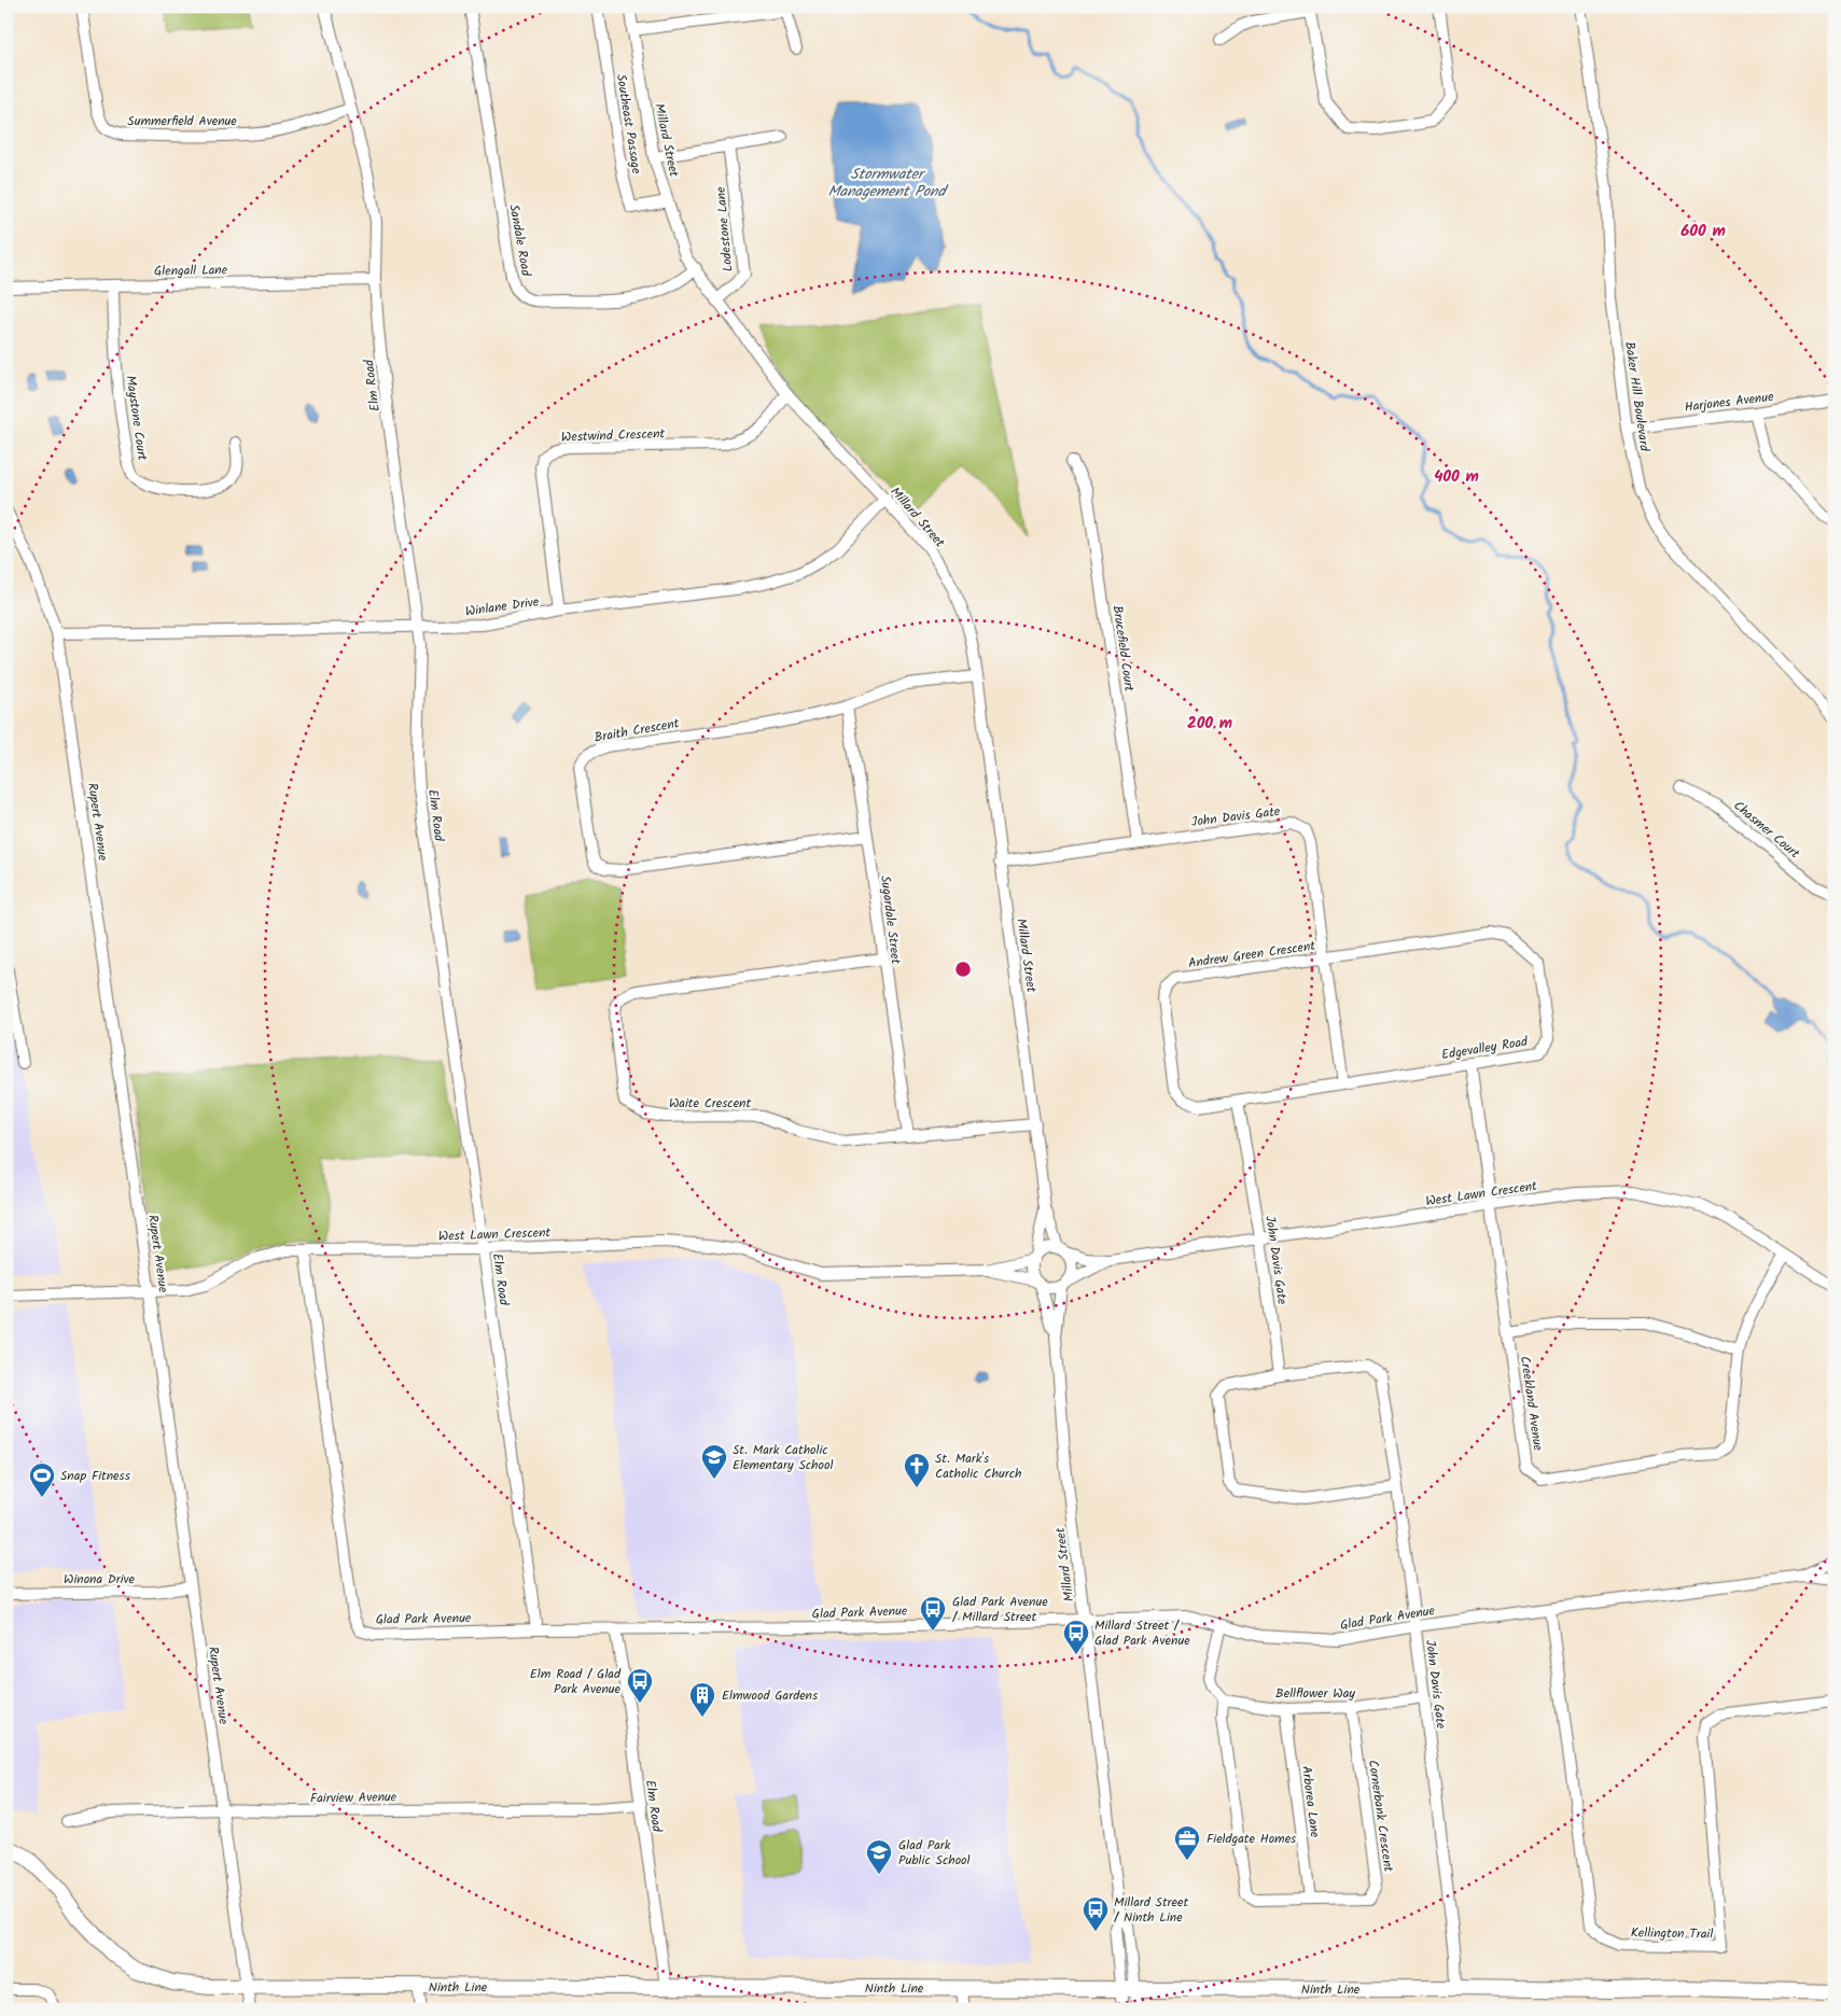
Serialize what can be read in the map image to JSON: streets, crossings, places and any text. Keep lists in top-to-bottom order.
{
  "streets": {
    "main road": ["Ninth Line"],
    "street": [
      "Summerfield Avenue",
      "Southeast Passage",
      "Millard Street",
      "Lodestone Lane",
      "Sandale Road",
      "Glengall Lane",
      "Elm Road",
      "Baker Hill Boulevard",
      "Harjones Avenue",
      "Maystone Court",
      "Westwind Crescent",
      "Winlane Drive",
      "Brucefield Court",
      "Braith Crescent",
      "John Davis Gate",
      "Rupert Avenue",
      "Chasmer Court",
      "Sugardale Street",
      "Andrew Green Crescent",
      "Edgevalley Road",
      "Waite Crescent",
      "West Lawn Crescent",
      "Creekland Avenue",
      "Winona Drive",
      "Glad Park Avenue",
      "Bellflower Way",
      "Fairview Avenue",
      "Arborea Lane",
      "Cornerbank Crescent",
      "Kellington Trail"
    ]
  },
  "crossings": [
    ["Summerfield Avenue", "Elm Road"],
    ["Southeast Passage", "Millard Street"],
    ["Millard Street", "Lodestone Lane"],
    ["Millard Street", "Sandale Road"],
    ["Millard Street", "Westwind Crescent"],
    ["Millard Street", "Winlane Drive"],
    ["Millard Street", "Braith Crescent"],
    ["Millard Street", "John Davis Gate"],
    ["Millard Street", "Waite Crescent"],
    ["Millard Street", "West Lawn Crescent"],
    ["Millard Street", "Glad Park Avenue"],
    ["Millard Street", "Ninth Line"],
    ["Glengall Lane", "Elm Road"],
    ["Glengall Lane", "Maystone Court"],
    ["Elm Road", "Winlane Drive"],
    ["Elm Road", "West Lawn Crescent"],
    ["Elm Road", "Glad Park Avenue"],
    ["Elm Road", "Fairview Avenue"],
    ["Elm Road", "Ninth Line"],
    ["Baker Hill Boulevard", "Harjones Avenue"],
    ["Westwind Crescent", "Winlane Drive"],
    ["Winlane Drive", "Rupert Avenue"],
    ["Brucefield Court", "John Davis Gate"],
    ["Braith Crescent", "Sugardale Street"],
    ["John Davis Gate", "Andrew Green Crescent"],
    ["John Davis Gate", "Edgevalley Road"],
    ["John Davis Gate", "West Lawn Crescent"],
    ["John Davis Gate", "Glad Park Avenue"],
    ["John Davis Gate", "Bellflower Way"],
    ["John Davis Gate", "Ninth Line"],
    ["Rupert Avenue", "West Lawn Crescent"],
    ["Rupert Avenue", "Winona Drive"],
    ["Rupert Avenue", "Fairview Avenue"],
    ["Rupert Avenue", "Ninth Line"],
    ["Sugardale Street", "Waite Crescent"],
    ["Andrew Green Crescent", "Edgevalley Road"],
    ["Edgevalley Road", "Creekland Avenue"],
    ["West Lawn Crescent", "Creekland Avenue"],
    ["West Lawn Crescent", "Glad Park Avenue"],
    ["Glad Park Avenue", "Kellington Trail"],
    ["Bellflower Way", "Arborea Lane"],
    ["Bellflower Way", "Cornerbank Crescent"],
    ["Arborea Lane", "Cornerbank Crescent"]
  ],
  "water": ["Stormwater Management Pond"],
  "places": {
    "school or university": ["St. Mark Catholic Elementary School", "Glad Park Public School"],
    "church": ["St. Mark's Catholic Church"],
    "sports": ["Snap Fitness"],
    "bus stop": [
      "Glad Park Avenue / Millard Street",
      "Millard Street / Glad Park Avenue",
      "Elm Road / Glad Park Avenue",
      "Millard Street / Ninth Line"
    ],
    "building": ["Elmwood Gardens"],
    "office": ["Fieldgate Homes"]
  },
  "rings": ["600 m", "400 m", "200 m"]
}
